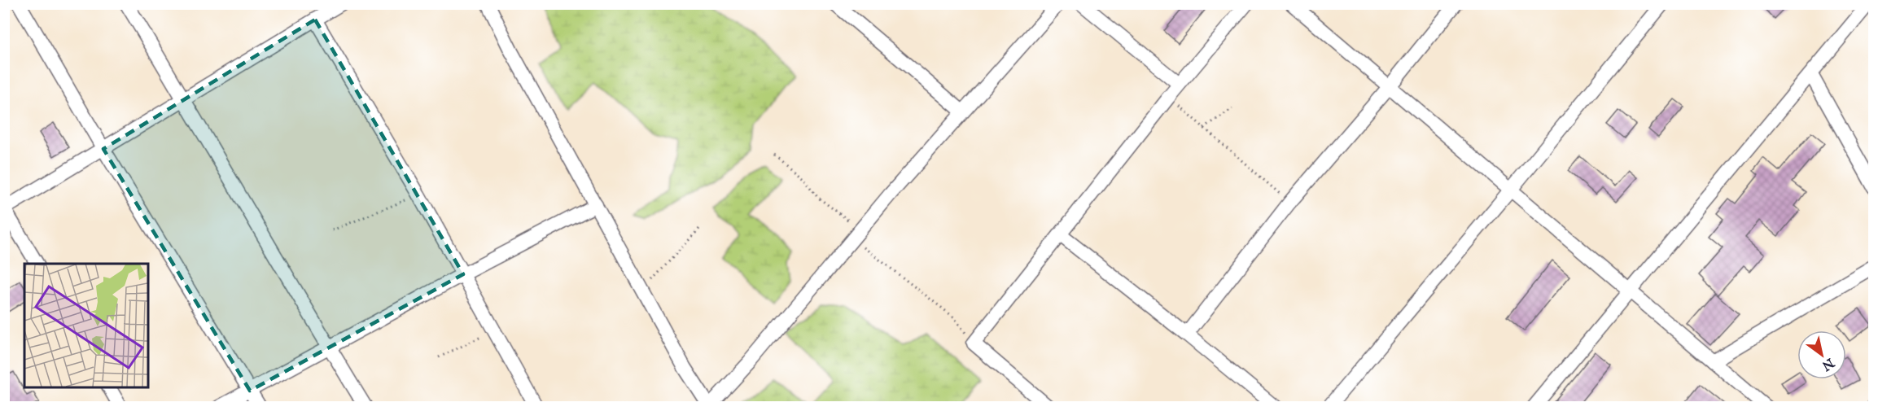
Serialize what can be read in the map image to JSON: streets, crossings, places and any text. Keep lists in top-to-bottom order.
{
  "north": "bottom right"
}
